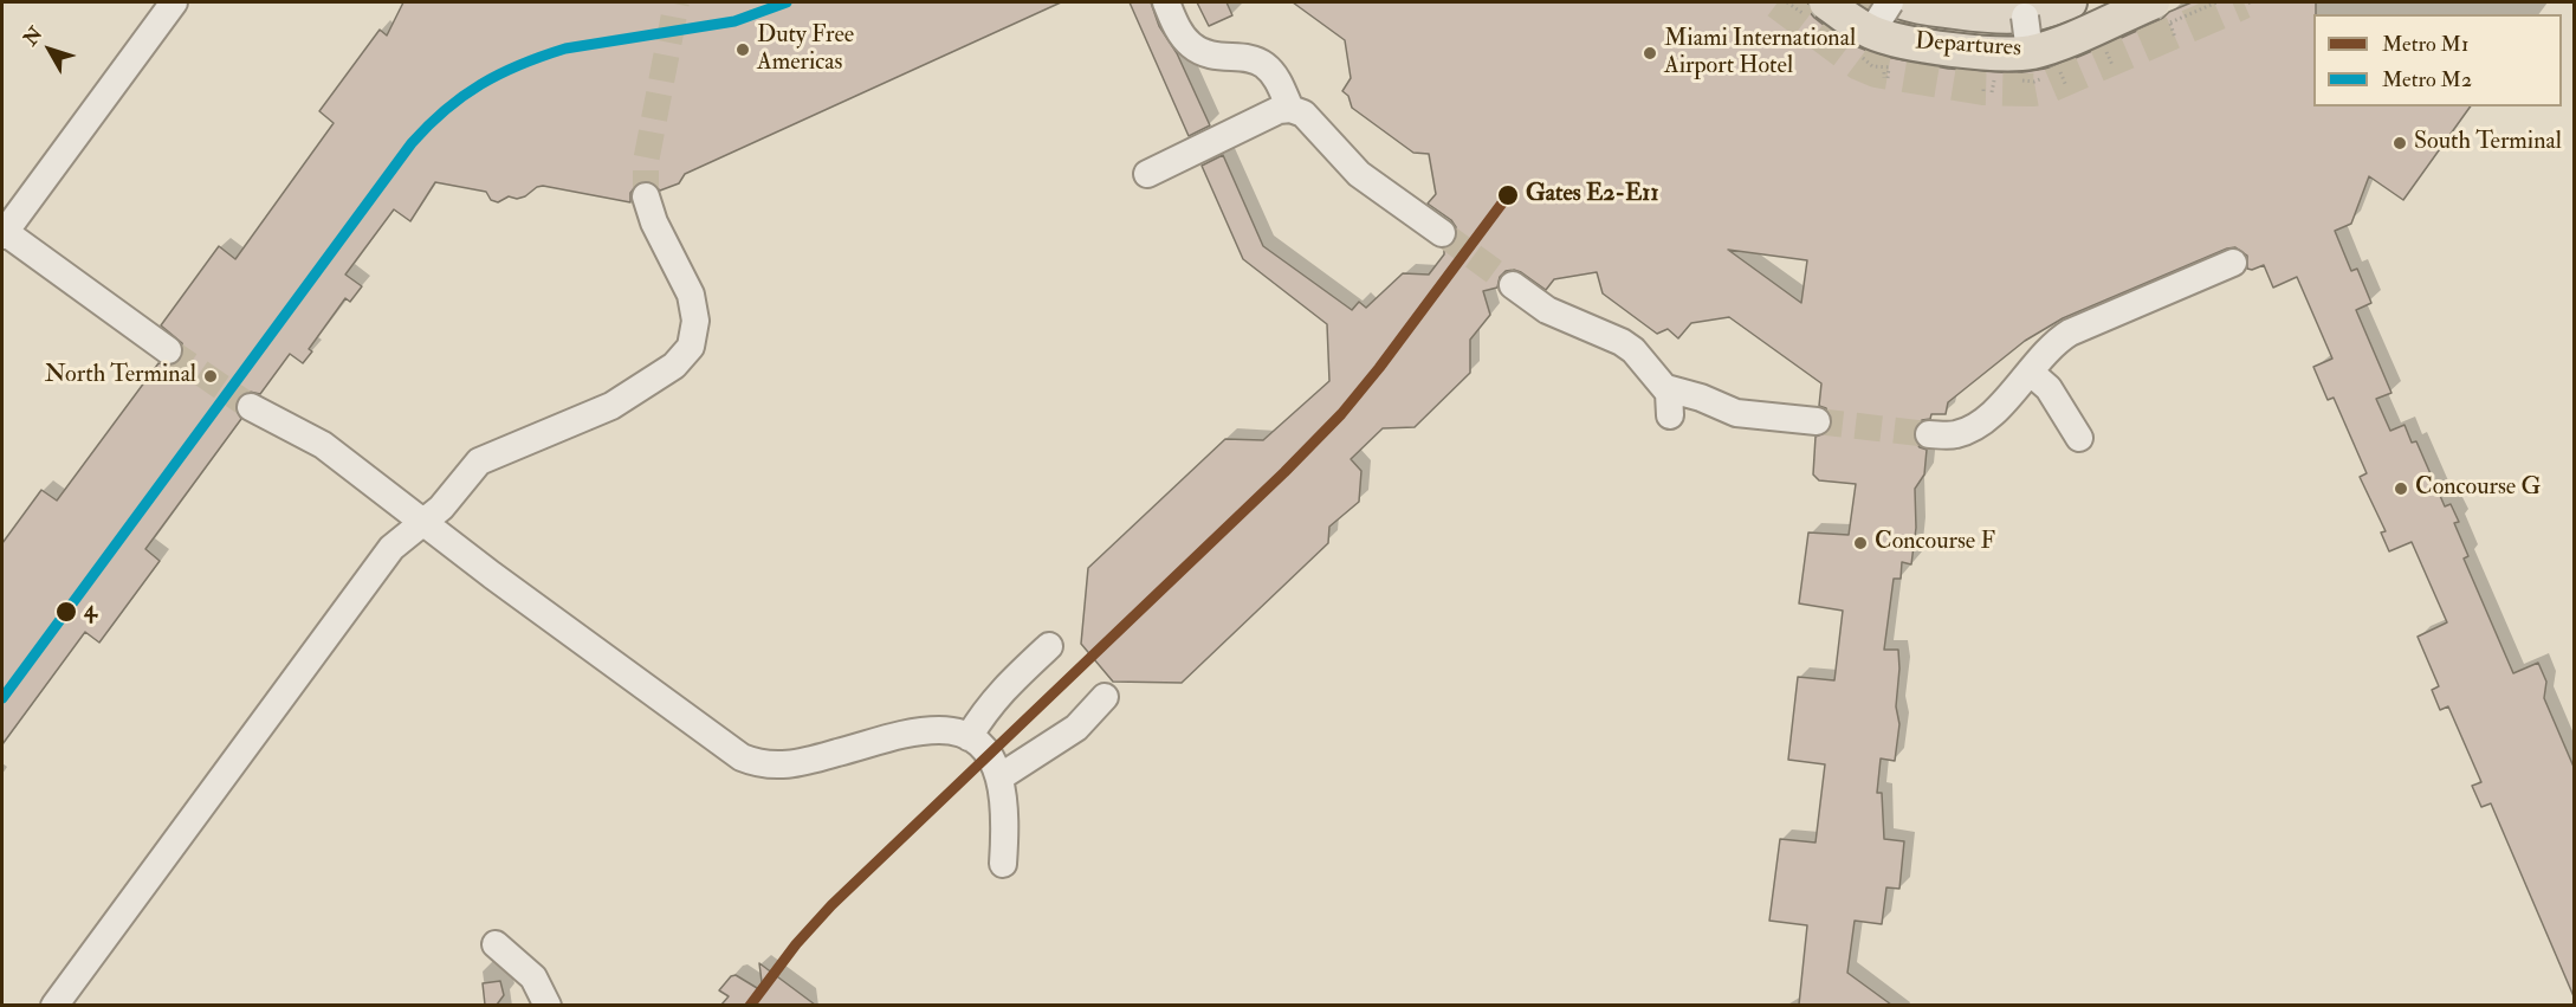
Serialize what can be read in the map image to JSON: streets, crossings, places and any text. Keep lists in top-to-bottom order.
{
  "streets": {
    "main road": ["Departures"]
  },
  "places": [
    "Duty Free Americas",
    "Miami International Airport Hotel",
    "South Terminal",
    "Gates E2-E11",
    "North Terminal",
    "Concourse G",
    "Concourse F",
    "4"
  ],
  "lines": ["metro line M2", "metro line M1"],
  "legend": ["Metro M1", "Metro M2"],
  "north": "top left"
}
